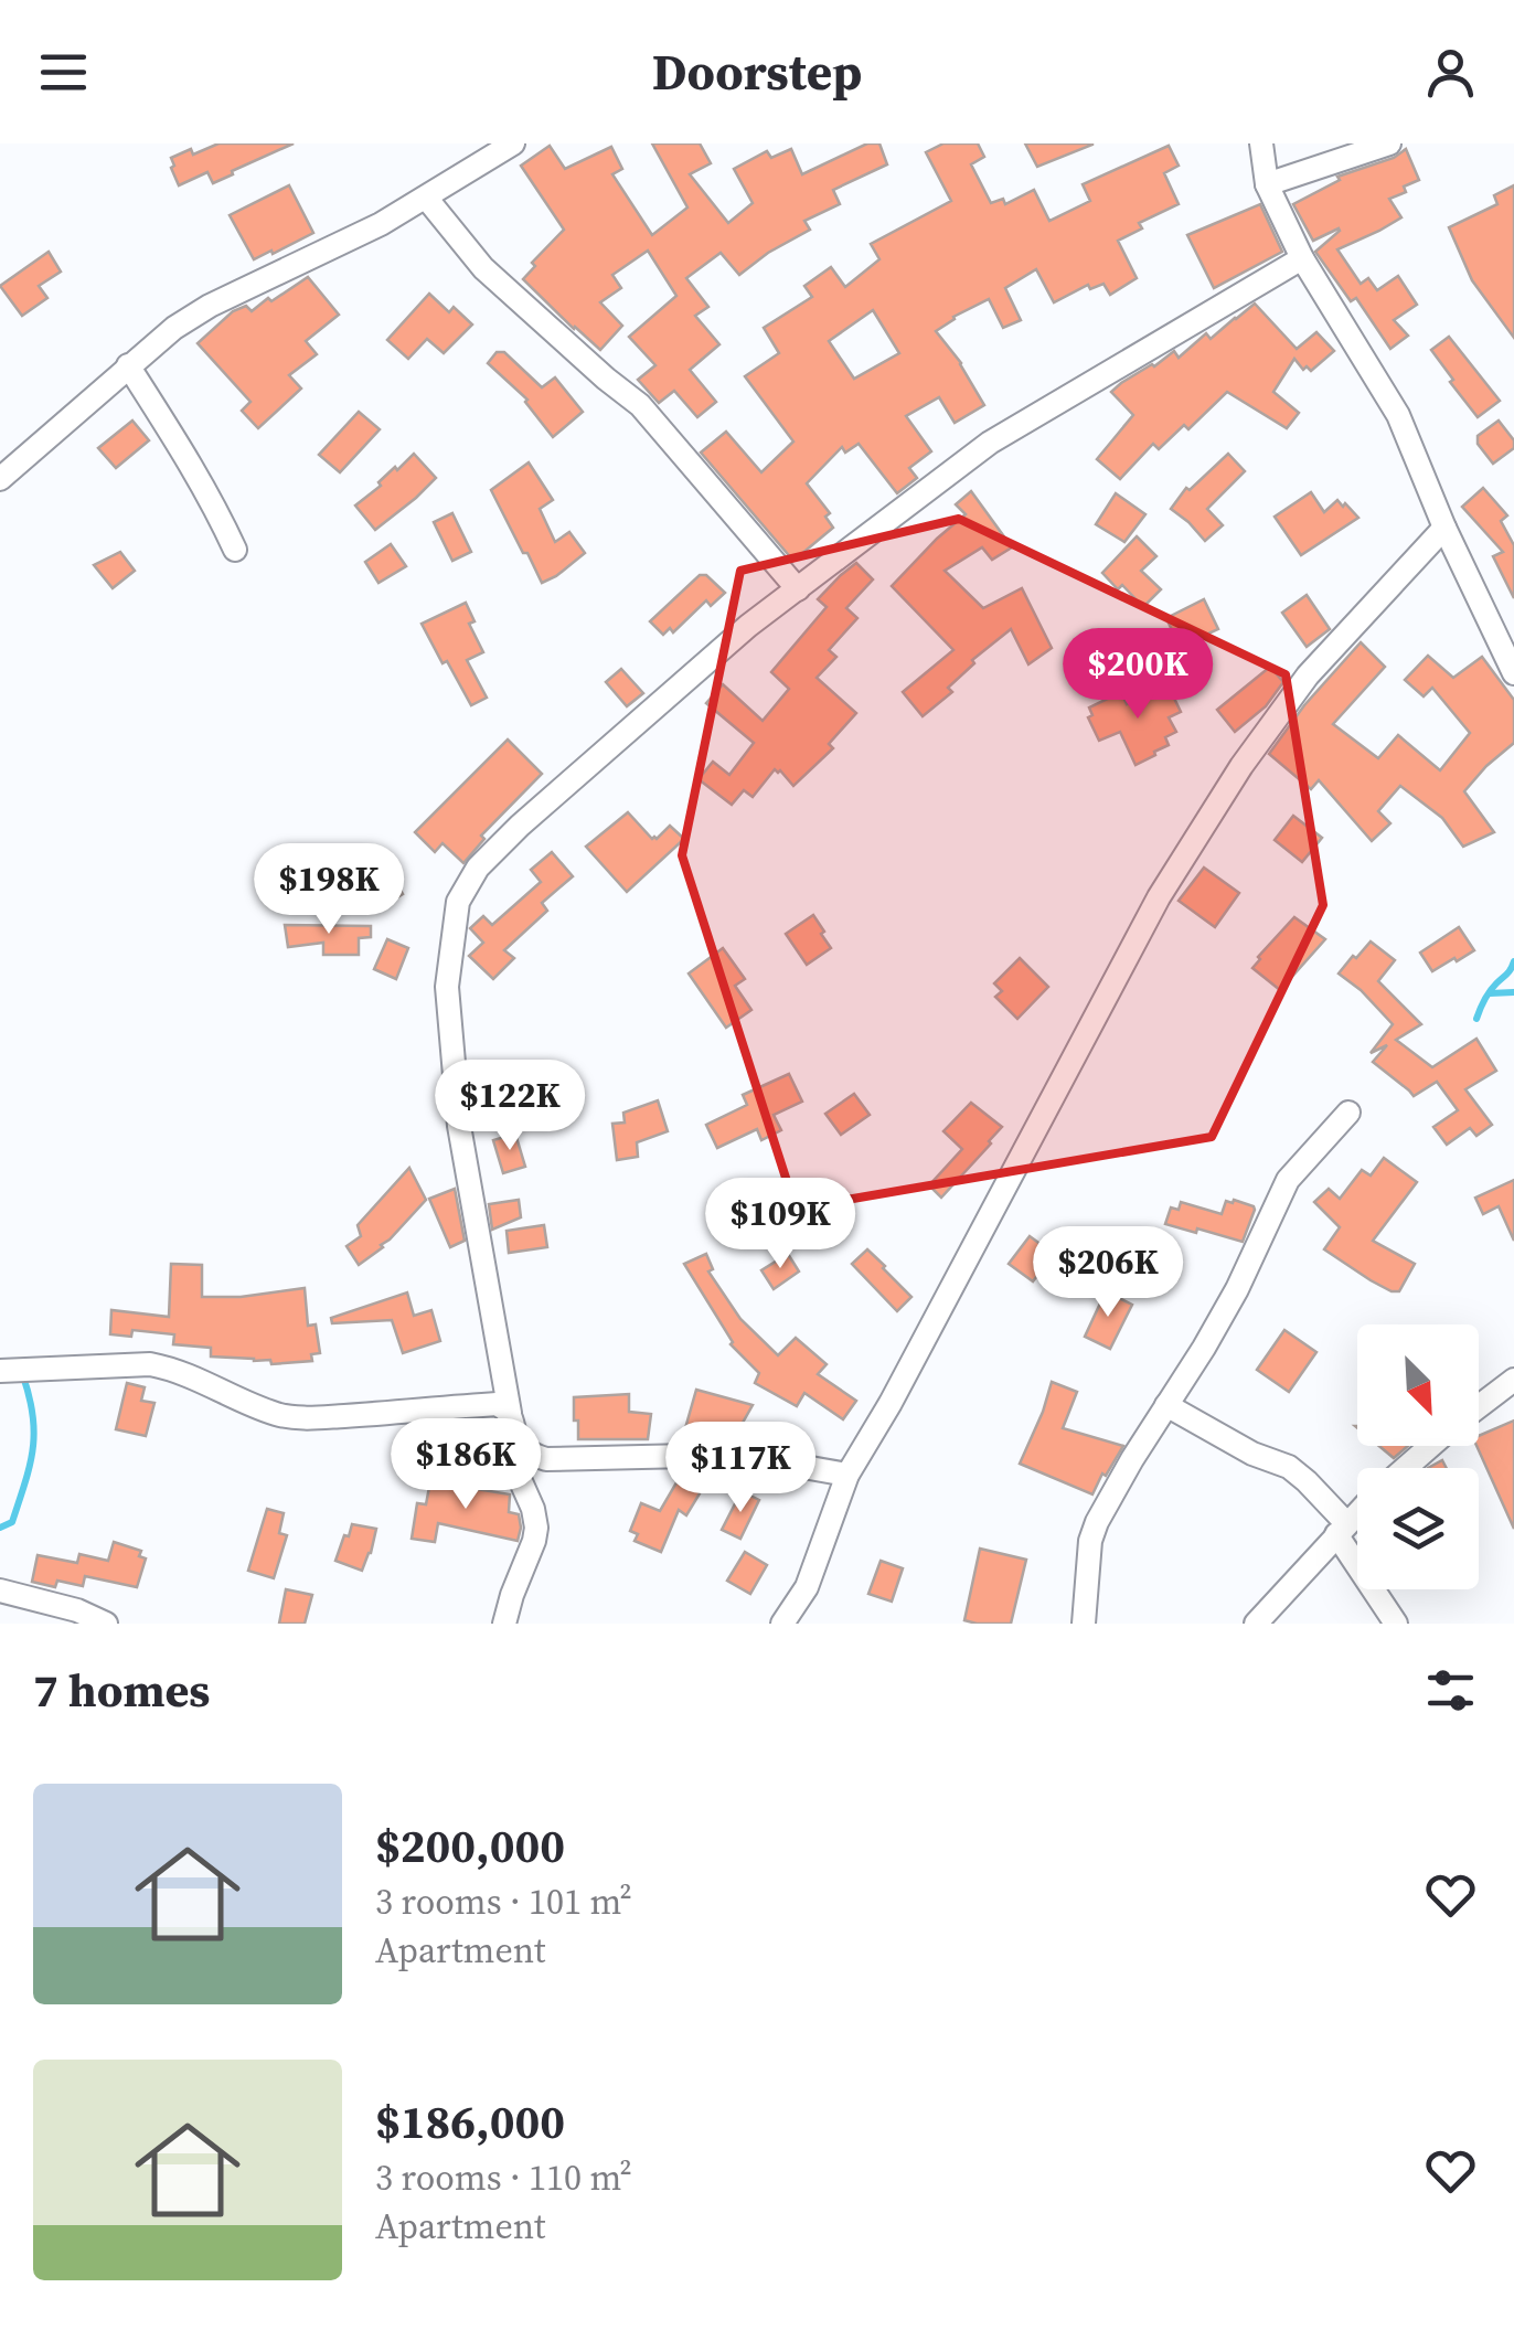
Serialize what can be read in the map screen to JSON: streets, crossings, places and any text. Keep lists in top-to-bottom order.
{
  "north": "bottom right",
  "page": {
    "header": "Doorstep",
    "price": [
      "$200K",
      "$198K",
      "$122K",
      "$109K",
      "$206K",
      "$186K",
      "$117K"
    ],
    "heading": "7 homes",
    "list": [
      {
        "name": "$200,000",
        "note": "3 rooms · 101 m² · Apartment"
      },
      {
        "name": "$186,000",
        "note": "3 rooms · 110 m² · Apartment"
      }
    ]
  }
}
